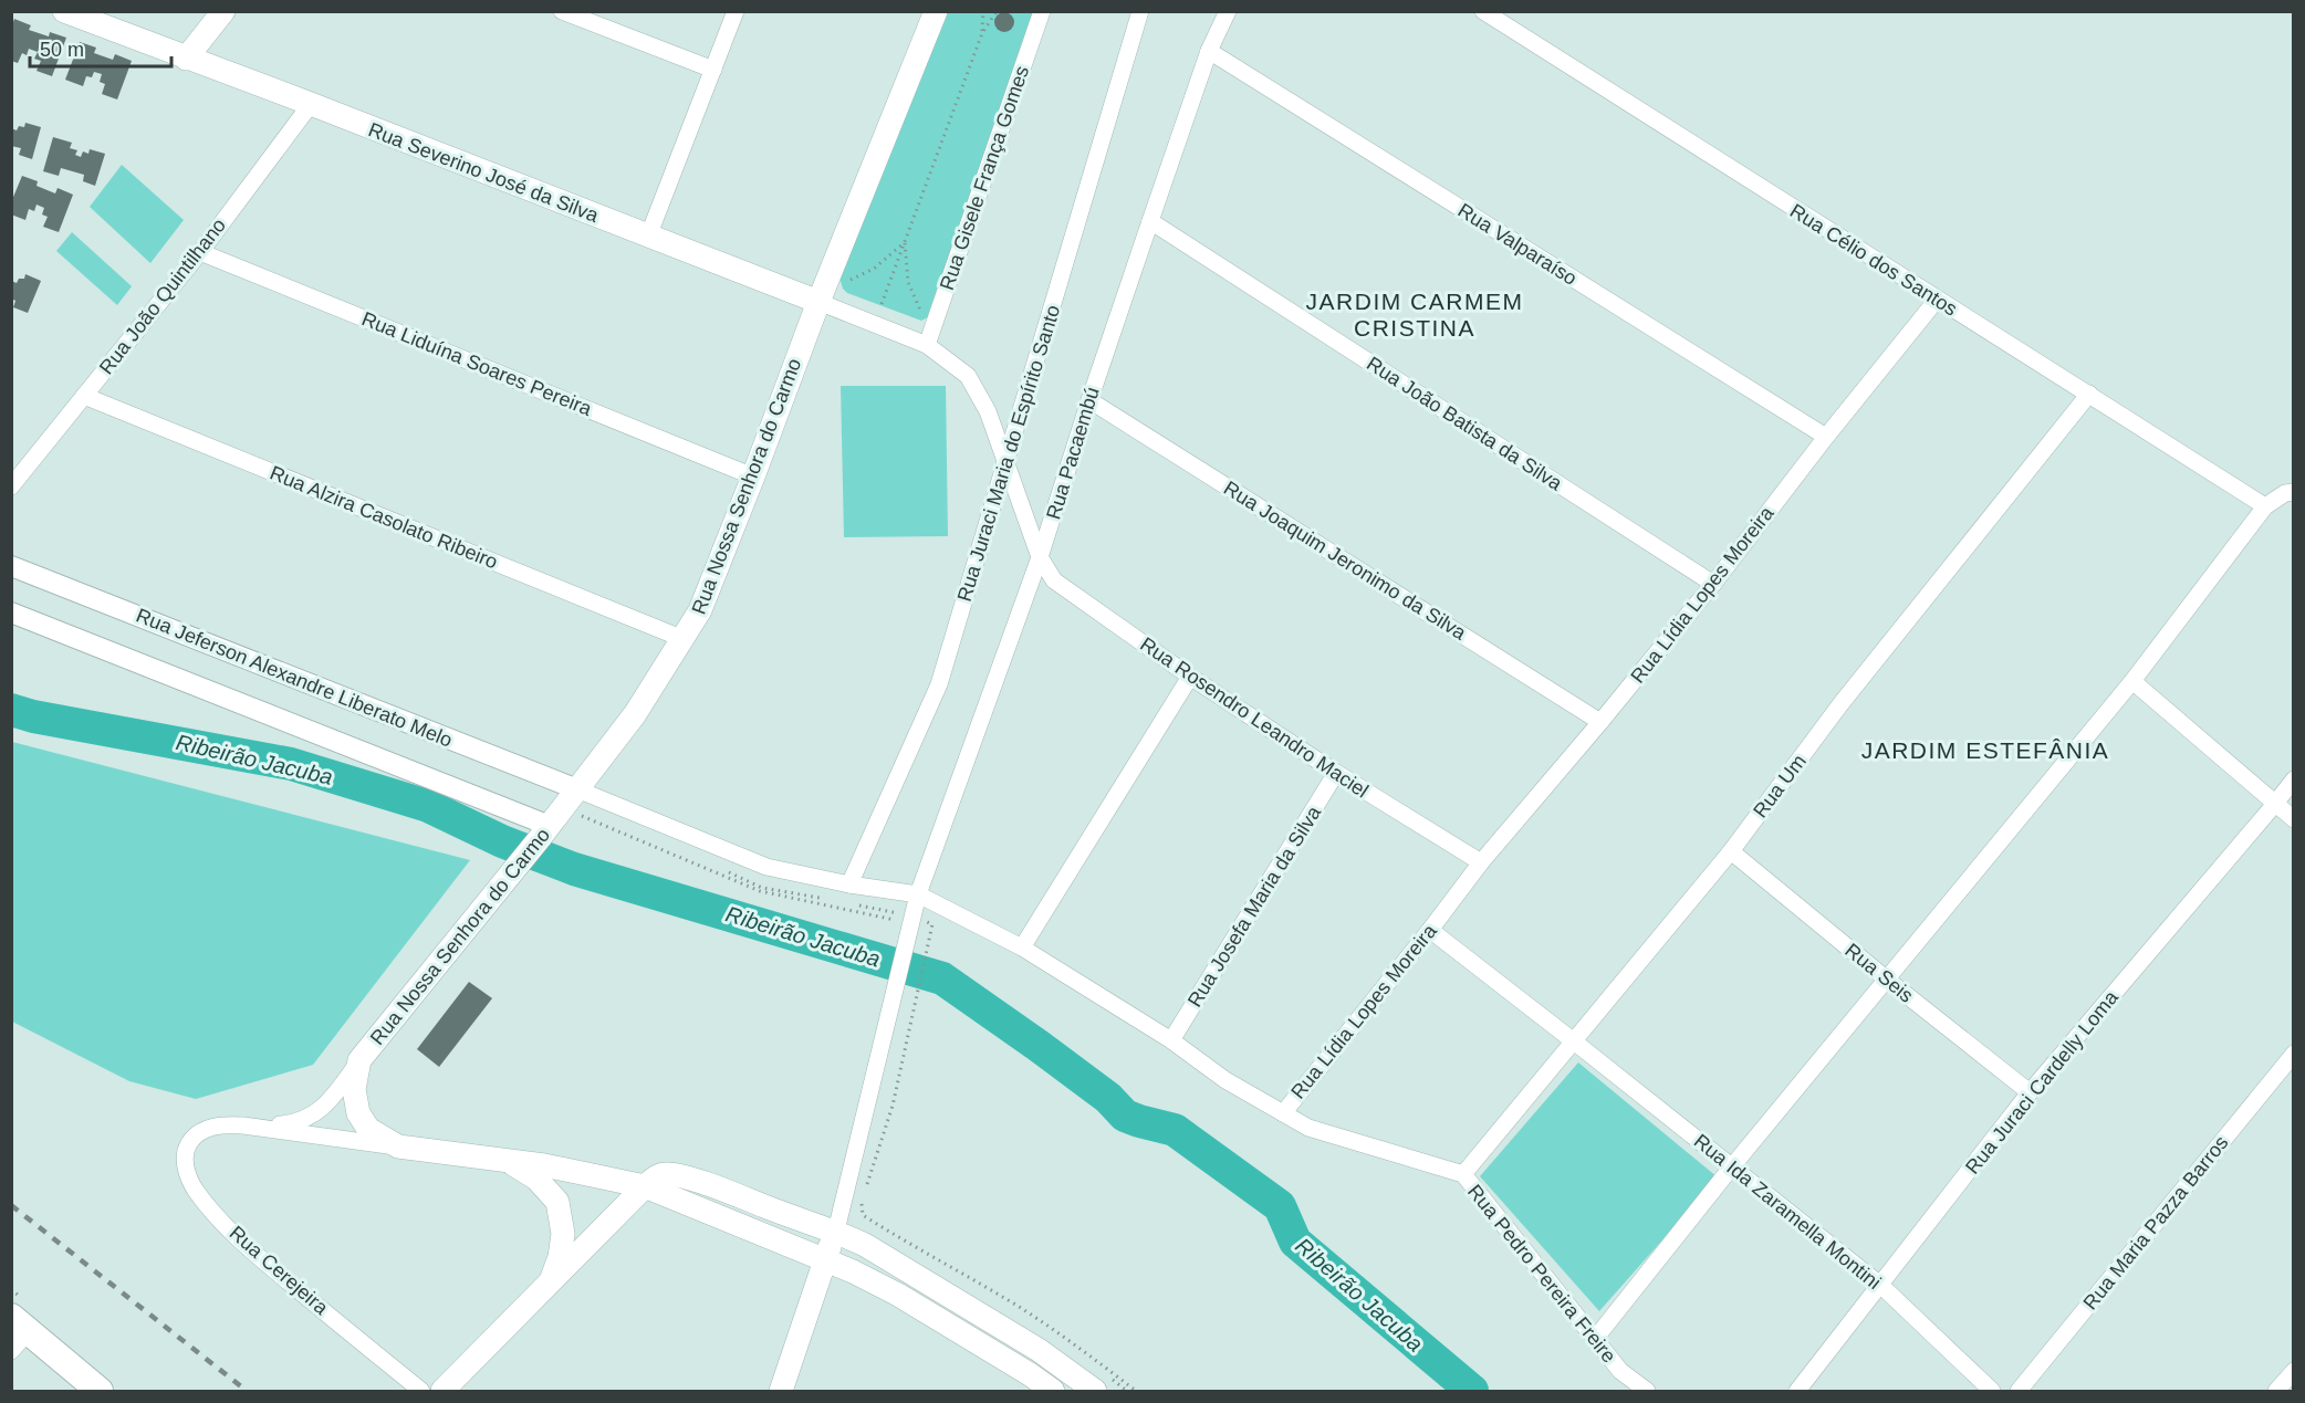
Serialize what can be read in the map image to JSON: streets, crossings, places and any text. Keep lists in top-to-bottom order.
{
  "streets": {
    "main road": ["Rua Severino José da Silva", "Rua Nossa Senhora do Carmo"],
    "street": [
      "Rua Gisele França Gomes",
      "Rua Valparaíso",
      "Rua Célio dos Santos",
      "Rua João Quintilhano",
      "Rua Liduína Soares Pereira",
      "Rua João Batista da Silva",
      "Rua Juraci Maria do Espírito Santo",
      "Rua Pacaembú",
      "Rua Alzira Casolato Ribeiro",
      "Rua Joaquim Jeronimo da Silva",
      "Rua Lídia Lopes Moreira",
      "Rua Jeferson Alexandre Liberato Melo",
      "Rua Rosendro Leandro Maciel",
      "Rua Um",
      "Rua Josefa Maria da Silva",
      "Rua Seis",
      "Rua Juraci Cardelly Loma",
      "Rua Ida Zaramella Montini",
      "Rua Maria Pazza Barros",
      "Rua Cerejeira",
      "Rua Pedro Pereira Freire"
    ]
  },
  "crossings": [
    ["Rua Severino José da Silva", "Rua Gisele França Gomes"],
    ["Rua Severino José da Silva", "Rua João Quintilhano"],
    ["Rua Severino José da Silva", "Rua Juraci Maria do Espírito Santo"],
    ["Rua Severino José da Silva", "Rua Pacaembú"],
    ["Rua Severino José da Silva", "Rua Nossa Senhora do Carmo"],
    ["Rua Severino José da Silva", "Rua Rosendro Leandro Maciel"],
    ["Rua Valparaíso", "Rua Pacaembú"],
    ["Rua Valparaíso", "Rua Lídia Lopes Moreira"],
    ["Rua Célio dos Santos", "Rua Lídia Lopes Moreira"],
    ["Rua Célio dos Santos", "Rua Um"],
    ["Rua João Quintilhano", "Rua Liduína Soares Pereira"],
    ["Rua João Quintilhano", "Rua Alzira Casolato Ribeiro"],
    ["Rua Liduína Soares Pereira", "Rua Nossa Senhora do Carmo"],
    ["Rua João Batista da Silva", "Rua Pacaembú"],
    ["Rua João Batista da Silva", "Rua Lídia Lopes Moreira"],
    ["Rua Juraci Maria do Espírito Santo", "Rua Lídia Lopes Moreira"],
    ["Rua Pacaembú", "Rua Joaquim Jeronimo da Silva"],
    ["Rua Pacaembú", "Rua Lídia Lopes Moreira"],
    ["Rua Pacaembú", "Rua Rosendro Leandro Maciel"],
    ["Rua Nossa Senhora do Carmo", "Rua Alzira Casolato Ribeiro"],
    ["Rua Nossa Senhora do Carmo", "Rua Lídia Lopes Moreira"],
    ["Rua Nossa Senhora do Carmo", "Rua Jeferson Alexandre Liberato Melo"],
    ["Rua Nossa Senhora do Carmo", "Rua Cerejeira"],
    ["Rua Joaquim Jeronimo da Silva", "Rua Lídia Lopes Moreira"],
    ["Rua Lídia Lopes Moreira", "Rua Jeferson Alexandre Liberato Melo"],
    ["Rua Lídia Lopes Moreira", "Rua Rosendro Leandro Maciel"],
    ["Rua Lídia Lopes Moreira", "Rua Josefa Maria da Silva"],
    ["Rua Lídia Lopes Moreira", "Rua Ida Zaramella Montini"],
    ["Rua Lídia Lopes Moreira", "Rua Pedro Pereira Freire"],
    ["Rua Rosendro Leandro Maciel", "Rua Josefa Maria da Silva"],
    ["Rua Um", "Rua Seis"],
    ["Rua Um", "Rua Ida Zaramella Montini"],
    ["Rua Um", "Rua Pedro Pereira Freire"],
    ["Rua Seis", "Rua Juraci Cardelly Loma"],
    ["Rua Juraci Cardelly Loma", "Rua Ida Zaramella Montini"]
  ],
  "districts": ["JARDIM CARMEM CRISTINA", "JARDIM ESTEFÂNIA"],
  "water": ["Ribeirão Jacuba"],
  "scale_bar": "50 m"
}
